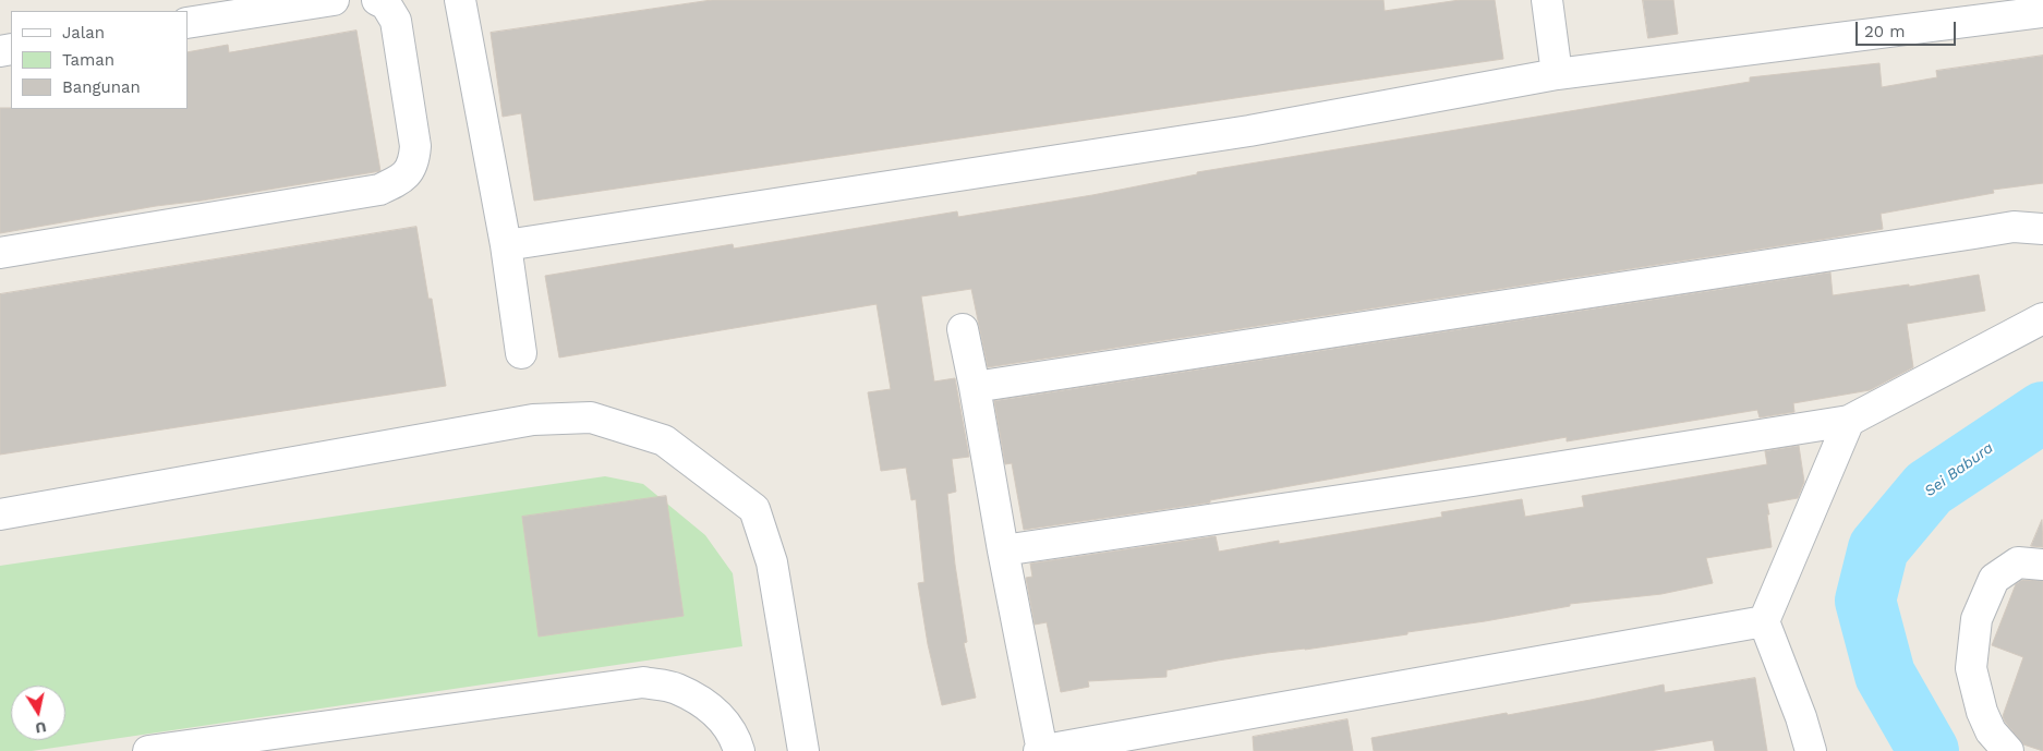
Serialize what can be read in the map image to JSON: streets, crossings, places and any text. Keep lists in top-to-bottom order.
{
  "water": ["Sei Babura"],
  "legend": ["Jalan", "Taman", "Bangunan"],
  "scale_bar": "20 m",
  "north": "bottom"
}
